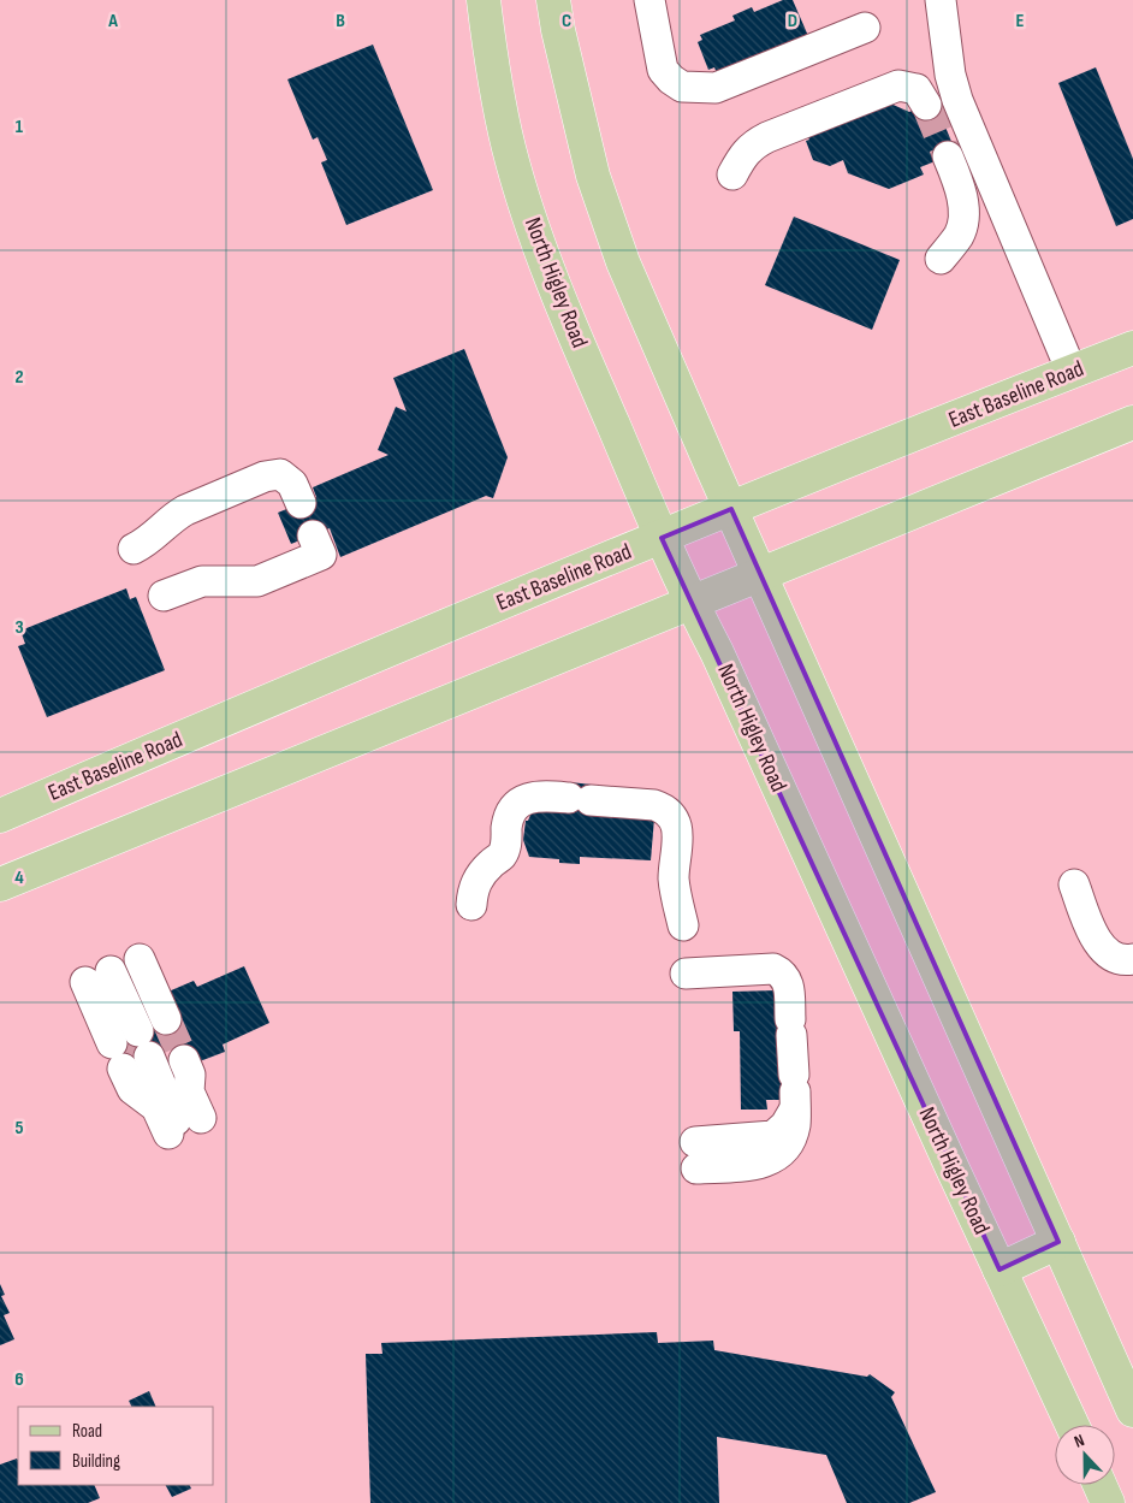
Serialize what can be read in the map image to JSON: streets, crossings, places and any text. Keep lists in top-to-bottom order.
{
  "streets": {
    "main road": ["North Higley Road", "East Baseline Road"]
  },
  "crossings": [
    ["North Higley Road", "East Baseline Road"]
  ],
  "legend": ["Road", "Building"],
  "north": "top",
  "grid": {
    "columns": [
      "A",
      "B",
      "C",
      "D",
      "E"
    ],
    "rows": [
      "1",
      "2",
      "3",
      "4",
      "5",
      "6"
    ]
  }
}
